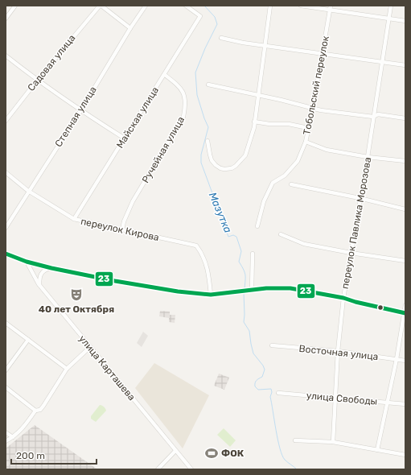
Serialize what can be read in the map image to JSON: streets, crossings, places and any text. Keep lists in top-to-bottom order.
{
  "streets": {
    "street": [
      "Садовая улица",
      "Тобольский переулок",
      "Степная улица",
      "Майская улица",
      "Ручейная улица",
      "переулок Павлика Морозова",
      "переулок Кирова",
      "Восточная улица",
      "улица Карташева",
      "улица Свободы"
    ]
  },
  "crossings": [
    ["Степная улица", "переулок Кирова"],
    ["Майская улица", "Ручейная улица"],
    ["Майская улица", "переулок Кирова"],
    ["Ручейная улица", "переулок Кирова"],
    ["переулок Павлика Морозова", "Восточная улица"],
    ["переулок Павлика Морозова", "улица Свободы"]
  ],
  "water": ["Мазутка"],
  "places": {
    "theatre": ["40 лет Октября"],
    "sports": ["ФОК"]
  },
  "lines": ["transit line 23"],
  "scale_bar": "200 m"
}
